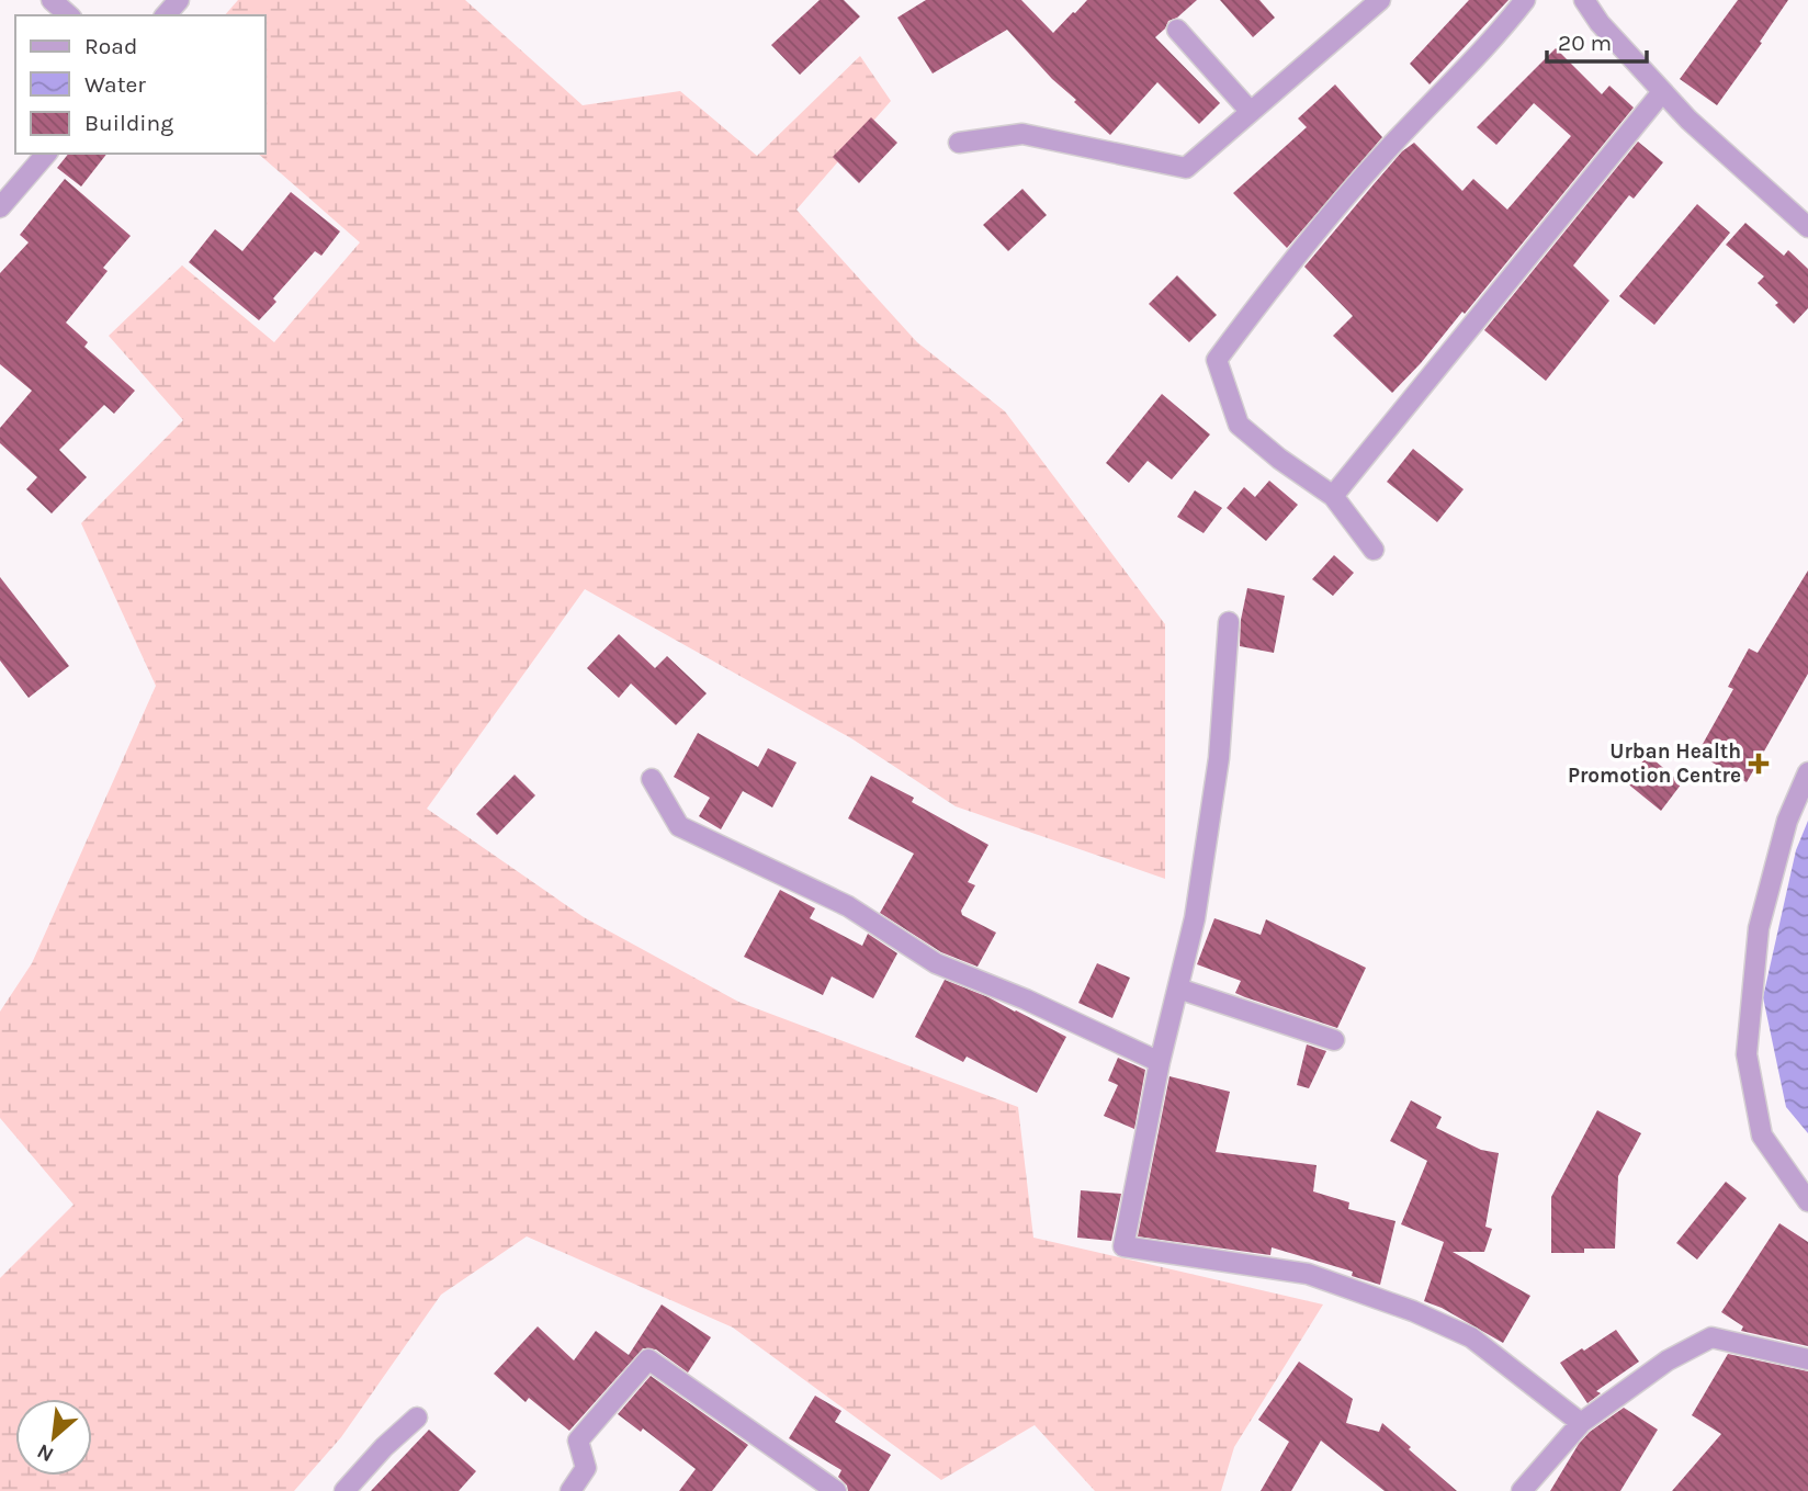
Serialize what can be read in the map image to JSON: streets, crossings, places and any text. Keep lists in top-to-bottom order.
{
  "places": {
    "health": ["Urban Health Promotion Centre"]
  },
  "legend": ["Road", "Water", "Building"],
  "scale_bar": "20 m",
  "north": "bottom left"
}
